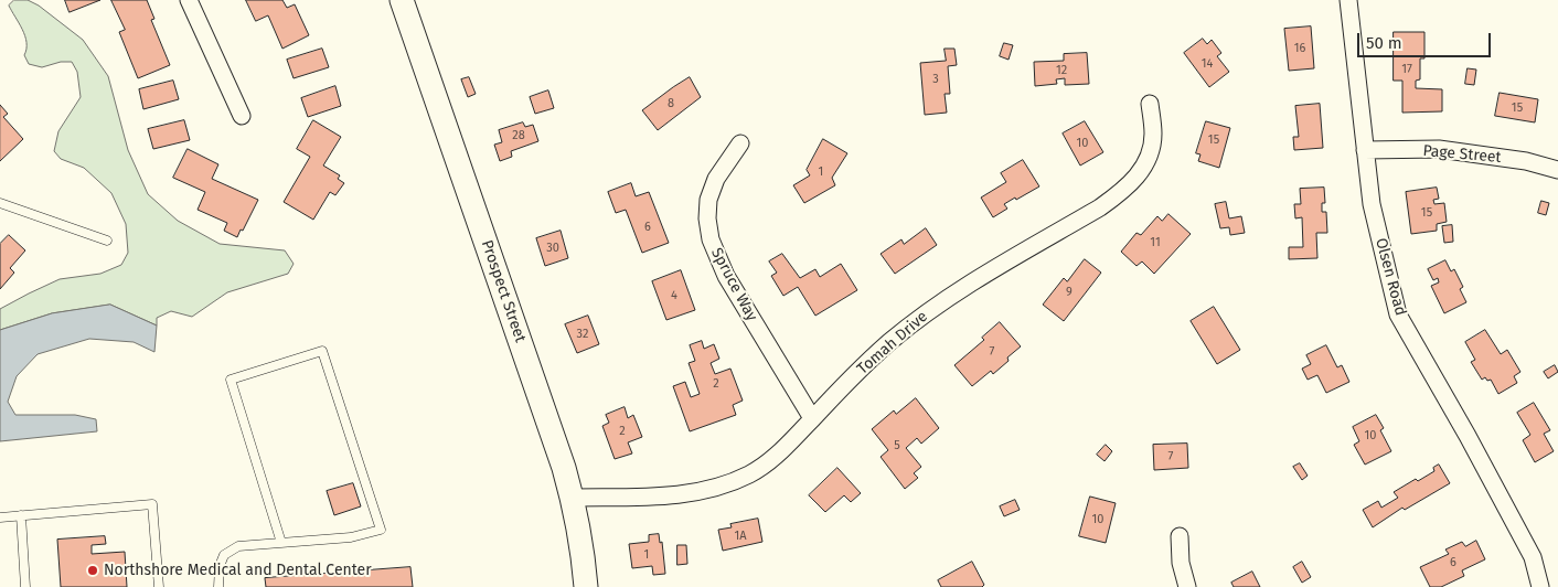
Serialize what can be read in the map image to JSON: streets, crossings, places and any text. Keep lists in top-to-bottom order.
{
  "streets": {
    "street": [
      "Page Street",
      "Olsen Road",
      "Spruce Way",
      "Prospect Street",
      "Tomah Drive"
    ]
  },
  "crossings": [
    ["Page Street", "Olsen Road"],
    ["Spruce Way", "Tomah Drive"],
    ["Prospect Street", "Tomah Drive"]
  ],
  "places": ["Northshore Medical and Dental Center"],
  "house_numbers": [
    "16",
    "14",
    "17",
    "12",
    "3",
    "8",
    "15",
    "28",
    "15",
    "10",
    "1",
    "15",
    "6",
    "11",
    "30",
    "9",
    "4",
    "32",
    "7",
    "2",
    "2",
    "10",
    "5",
    "7",
    "10",
    "1A",
    "1",
    "6"
  ],
  "scale_bar": "50 m"
}
